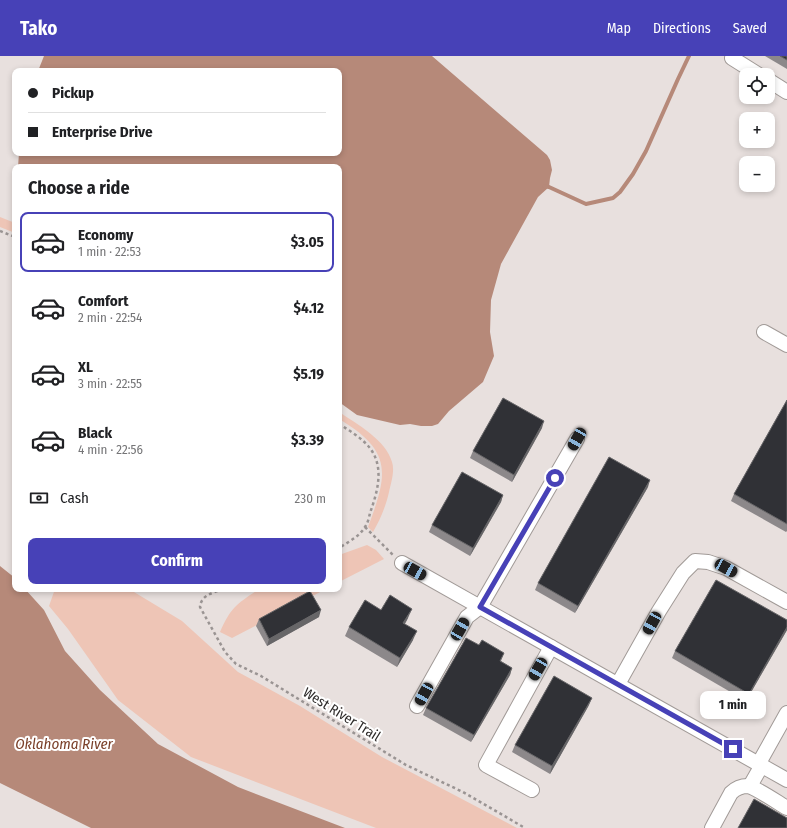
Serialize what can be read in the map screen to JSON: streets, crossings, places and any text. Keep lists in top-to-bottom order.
{
  "streets": {
    "path": ["West River Trail"]
  },
  "water": ["Oklahoma River"],
  "page": {
    "header": "Tako",
    "nav": ["Map", "Directions", "Saved"],
    "map_buttons": ["+", "−"],
    "banner": ["Pickup", "Enterprise Drive"],
    "heading": "Choose a ride",
    "list": [
      {
        "name": "Economy",
        "note": "1 min · 22:53",
        "value": "$3.05"
      },
      {
        "name": "Comfort",
        "note": "2 min · 22:54",
        "value": "$4.12"
      },
      {
        "name": "XL",
        "note": "3 min · 22:55",
        "value": "$5.19"
      },
      {
        "name": "Black",
        "note": "4 min · 22:56",
        "value": "$3.39"
      }
    ],
    "pay": ["Cash", "230 m"],
    "buttons": "Confirm",
    "bubble": "1 min"
  }
}
